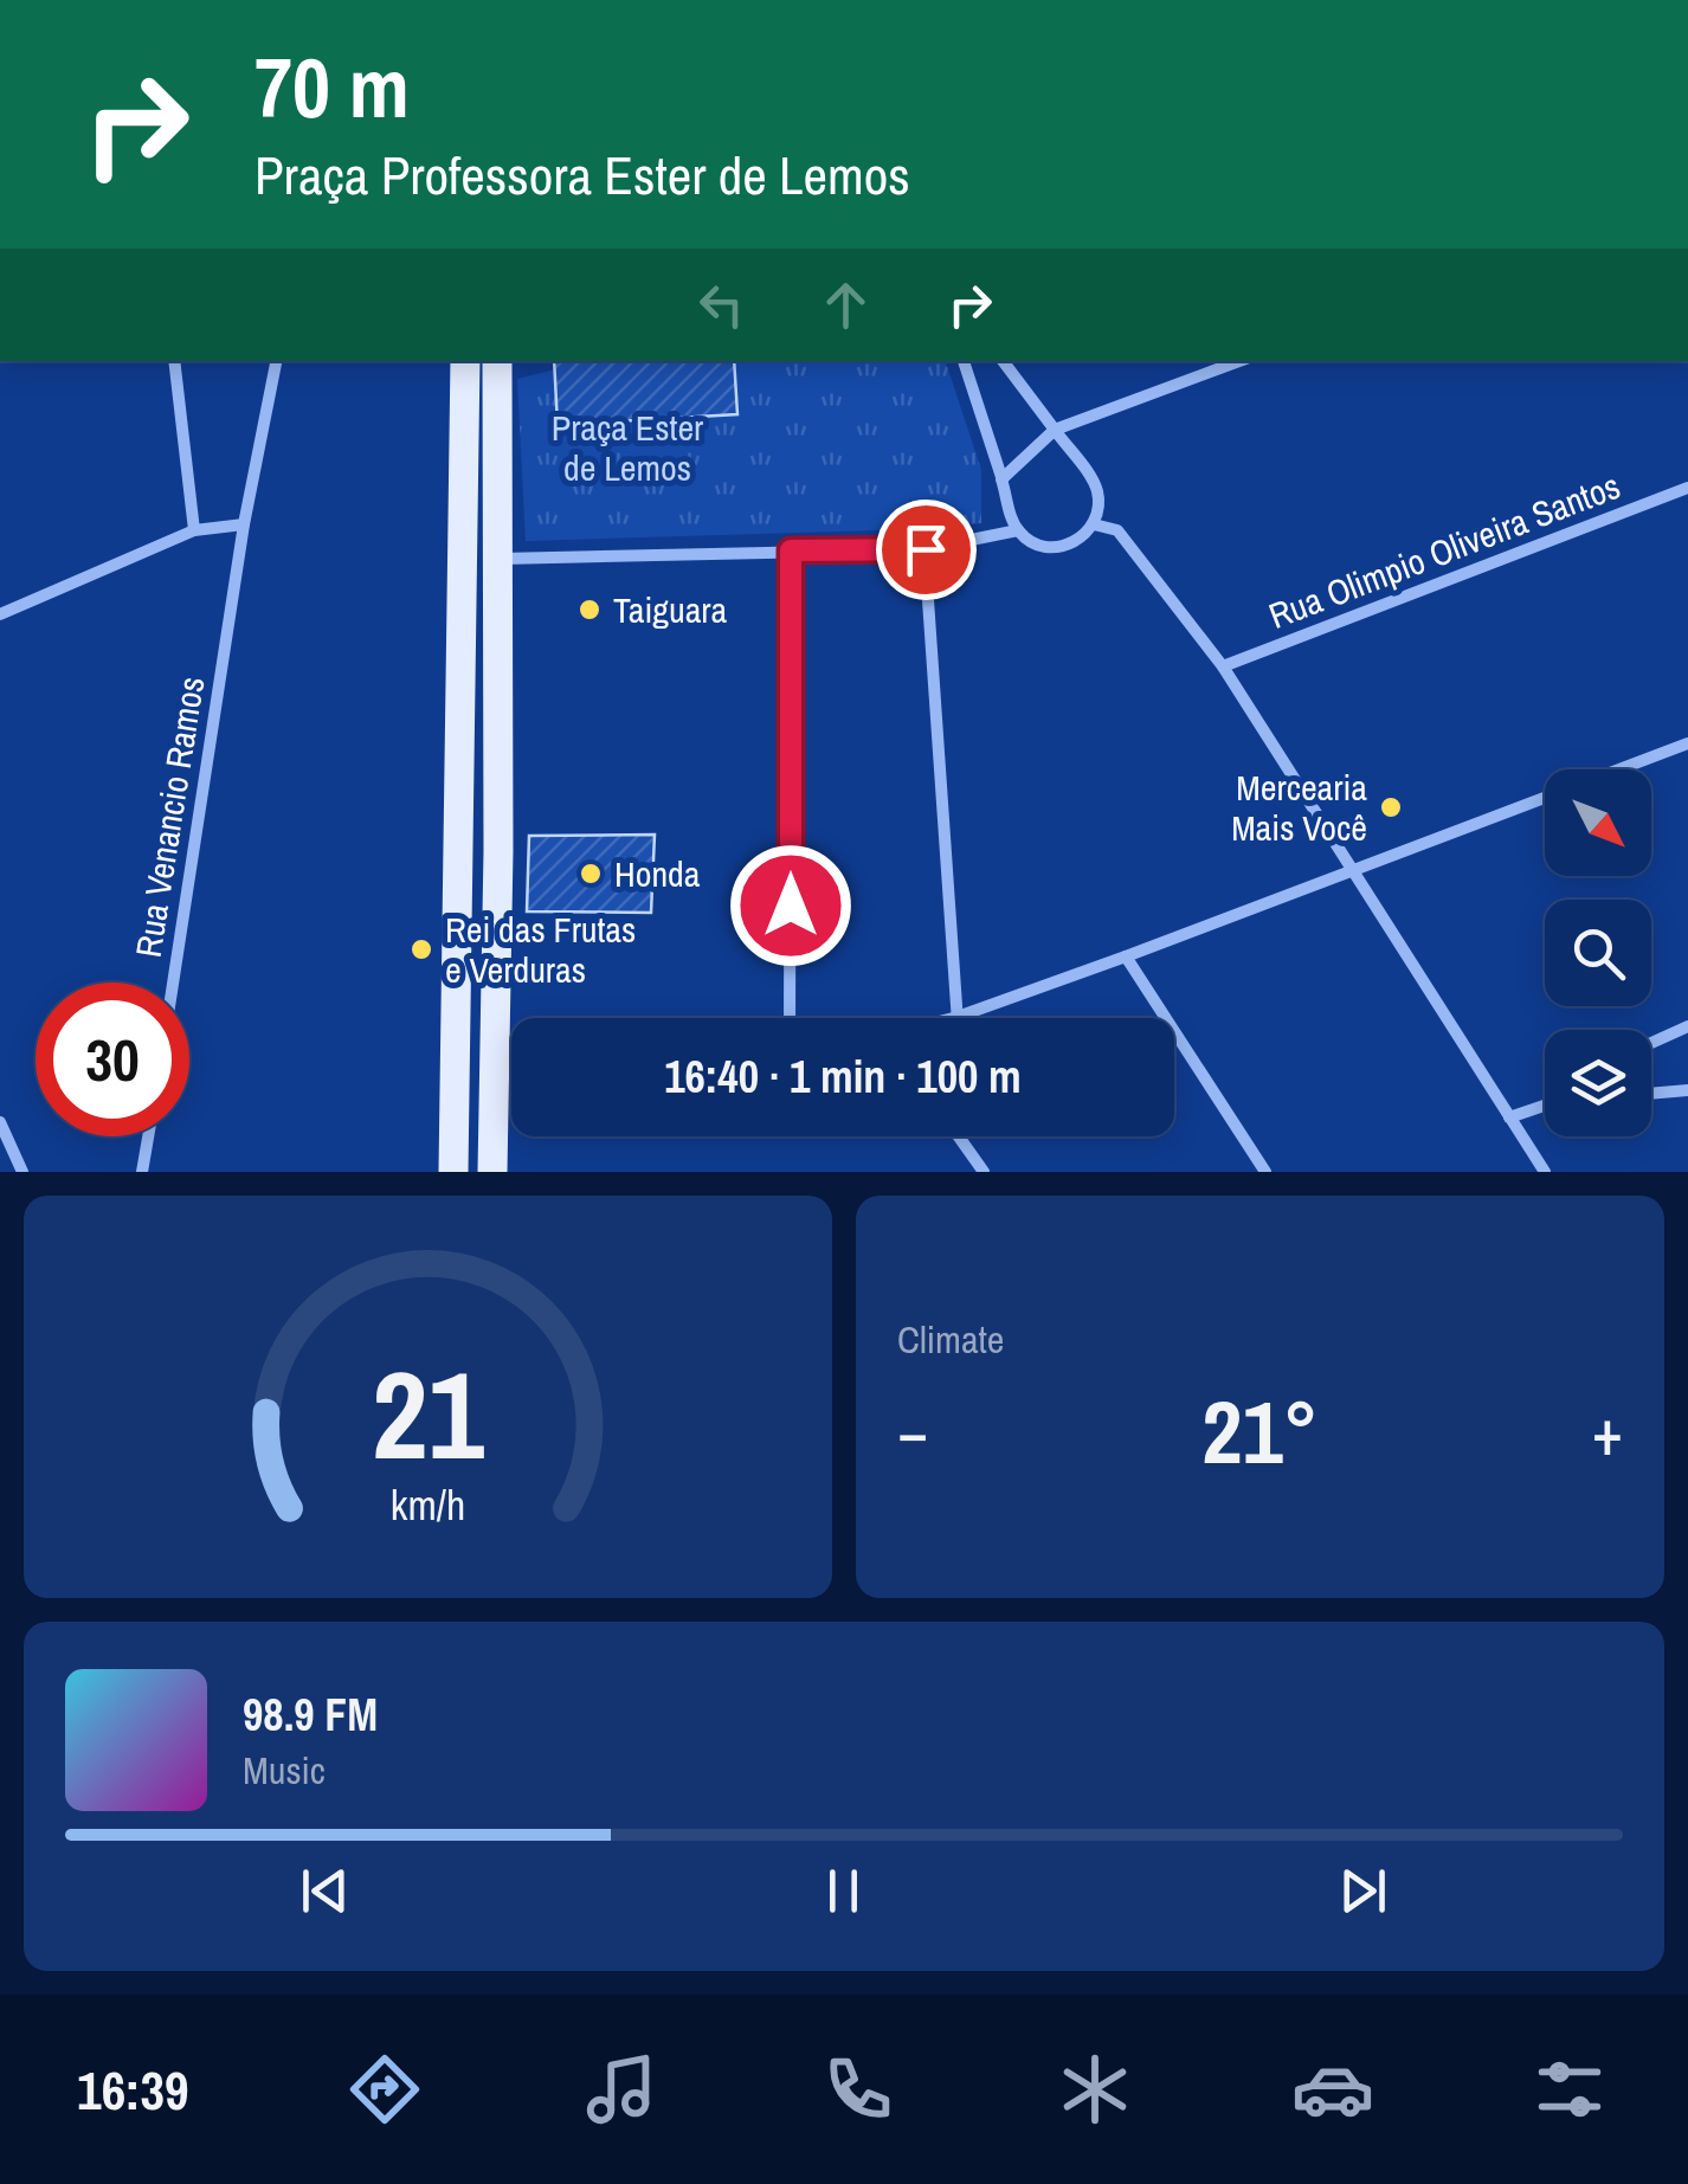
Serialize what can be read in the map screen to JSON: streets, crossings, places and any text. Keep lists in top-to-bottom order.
{
  "streets": {
    "street": ["Rua Olimpio Oliveira Santos", "Rua Venancio Ramos"]
  },
  "parks": ["Praça Ester de Lemos"],
  "places": [
    "Taiguara",
    "Mercearia Mais Você",
    "Honda",
    "Rei das Frutas e Verduras"
  ],
  "north": "bottom right",
  "page": {
    "turn": ["70 m", "Praça Professora Ester de Lemos"],
    "limit": "30",
    "trip": "16:40 · 1 min · 100 m",
    "tile": "Climate",
    "heat": ["−", "21°", "+"],
    "song": ["98.9 FM", "Music"],
    "tabs": "16:39",
    "gauge": ["21", "km/h"]
  }
}
